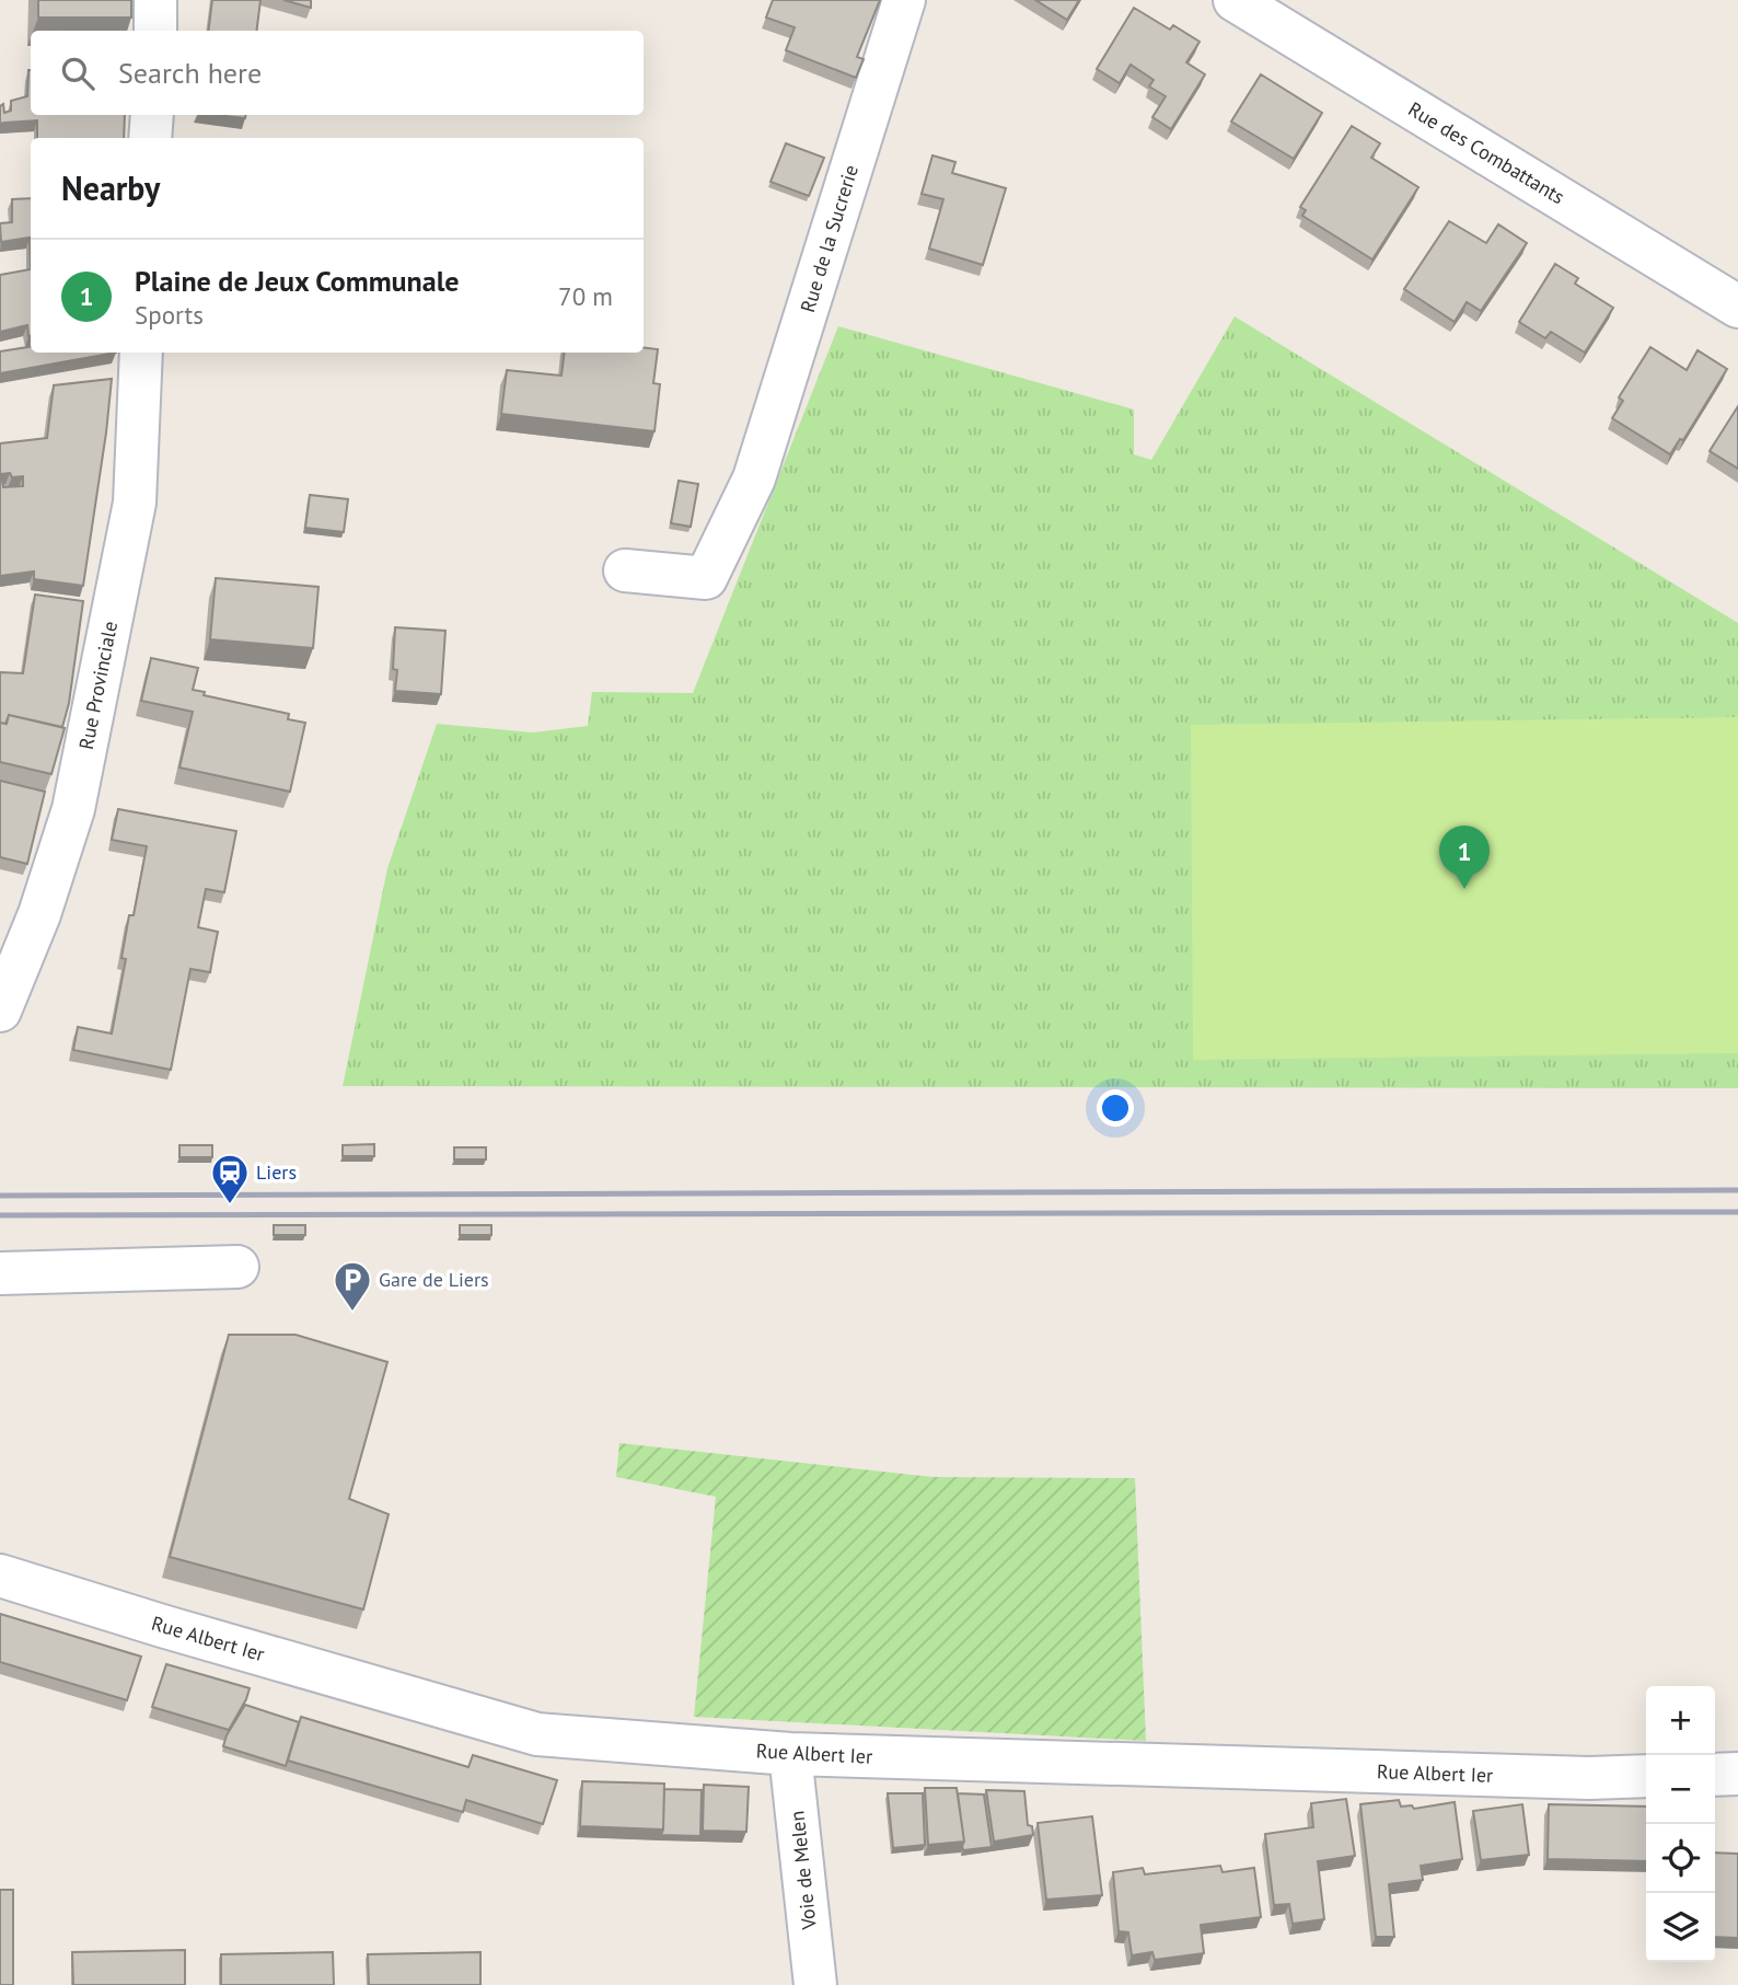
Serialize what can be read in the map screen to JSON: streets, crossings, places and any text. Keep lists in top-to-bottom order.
{
  "streets": {
    "street": [
      "Rue des Combattants",
      "Rue de la Sucrerie",
      "Rue Provinciale",
      "Rue Albert Ier",
      "Voie de Melen"
    ]
  },
  "crossings": [
    ["Rue Albert Ier", "Voie de Melen"]
  ],
  "places": {
    "station": ["Liers"],
    "parking": ["Gare de Liers"]
  },
  "page": {
    "search": "Search here",
    "heading": "Nearby",
    "list": [
      {
        "mark": "1",
        "name": "Plaine de Jeux Communale",
        "note": "Sports",
        "value": "70 m"
      }
    ],
    "pins": "1",
    "map_buttons": ["+", "−"]
  }
}
